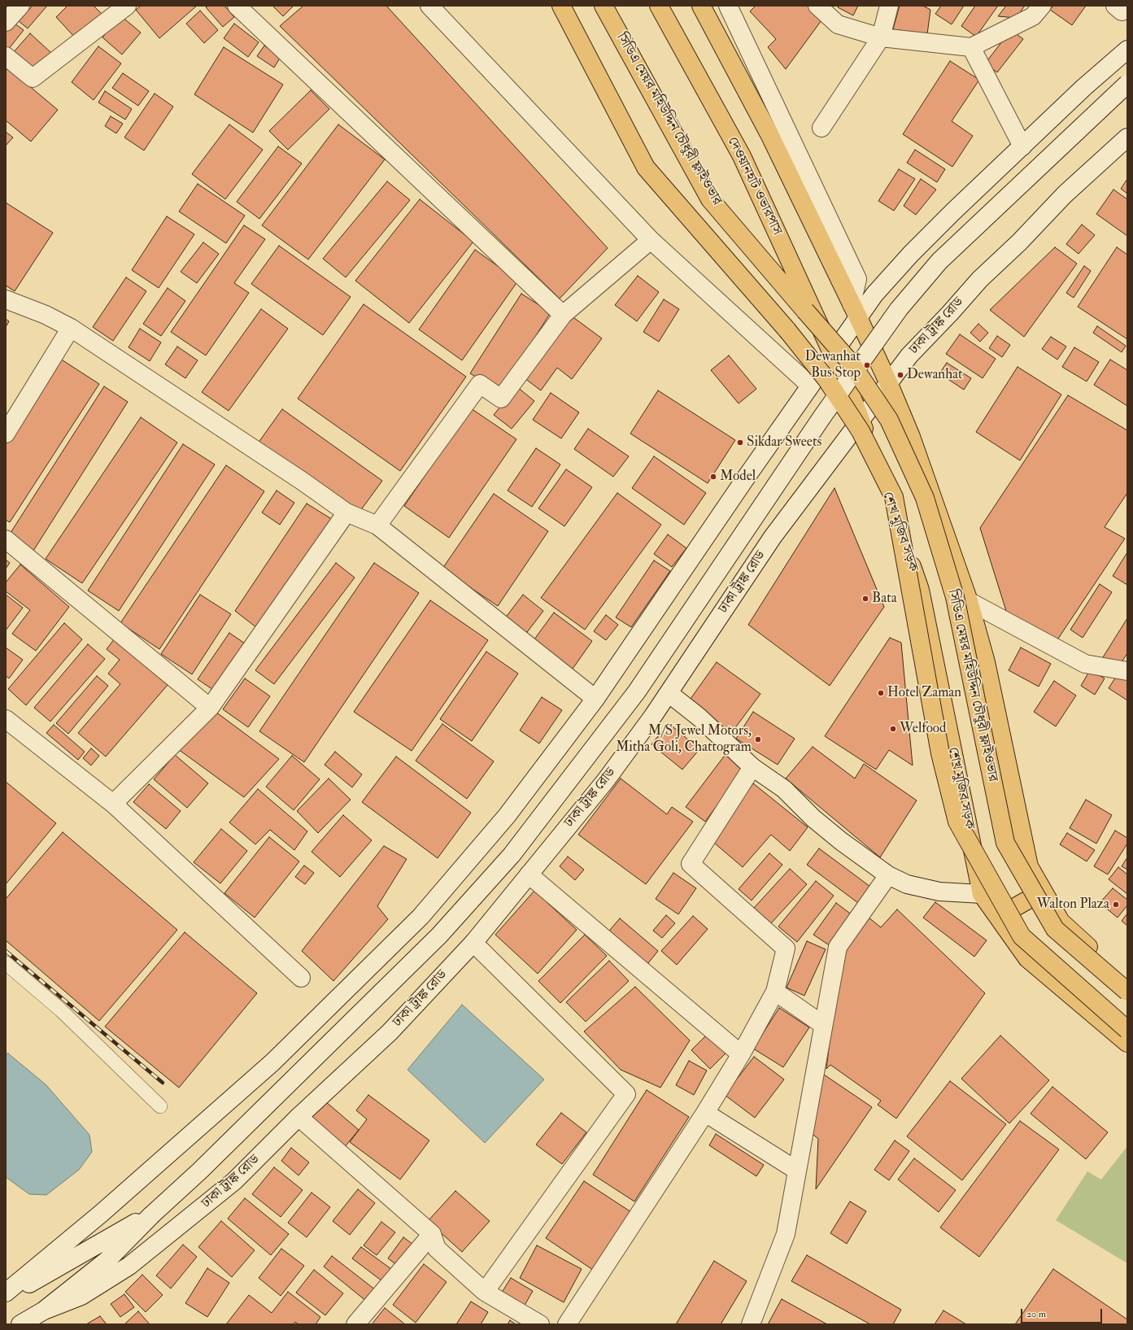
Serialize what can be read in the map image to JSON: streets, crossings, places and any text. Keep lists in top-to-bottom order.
{
  "streets": {
    "highway": ["সিডিএ মেয়র মহিউদ্দিন চৌধুরী ফ্লাইওভার", "দেওয়ানহাট ওভারপাস", "শেখ মুজিব সড়ক"],
    "street": ["ঢাকা ট্রাঙ্ক রোড"]
  },
  "crossings": [
    ["দেওয়ানহাট ওভারপাস", "শেখ মুজিব সড়ক"],
    ["ঢাকা ট্রাঙ্ক রোড", "শেখ মুজিব সড়ক"]
  ],
  "places": [
    "Dewanhat Bus Stop",
    "Dewanhat",
    "Sikdar Sweets",
    "Model",
    "Bata",
    "Hotel Zaman",
    "Welfood",
    "M/S Jewel Motors, Mitha Goli, Chattogram",
    "Walton Plaza"
  ],
  "scale_bar": "20 m"
}
